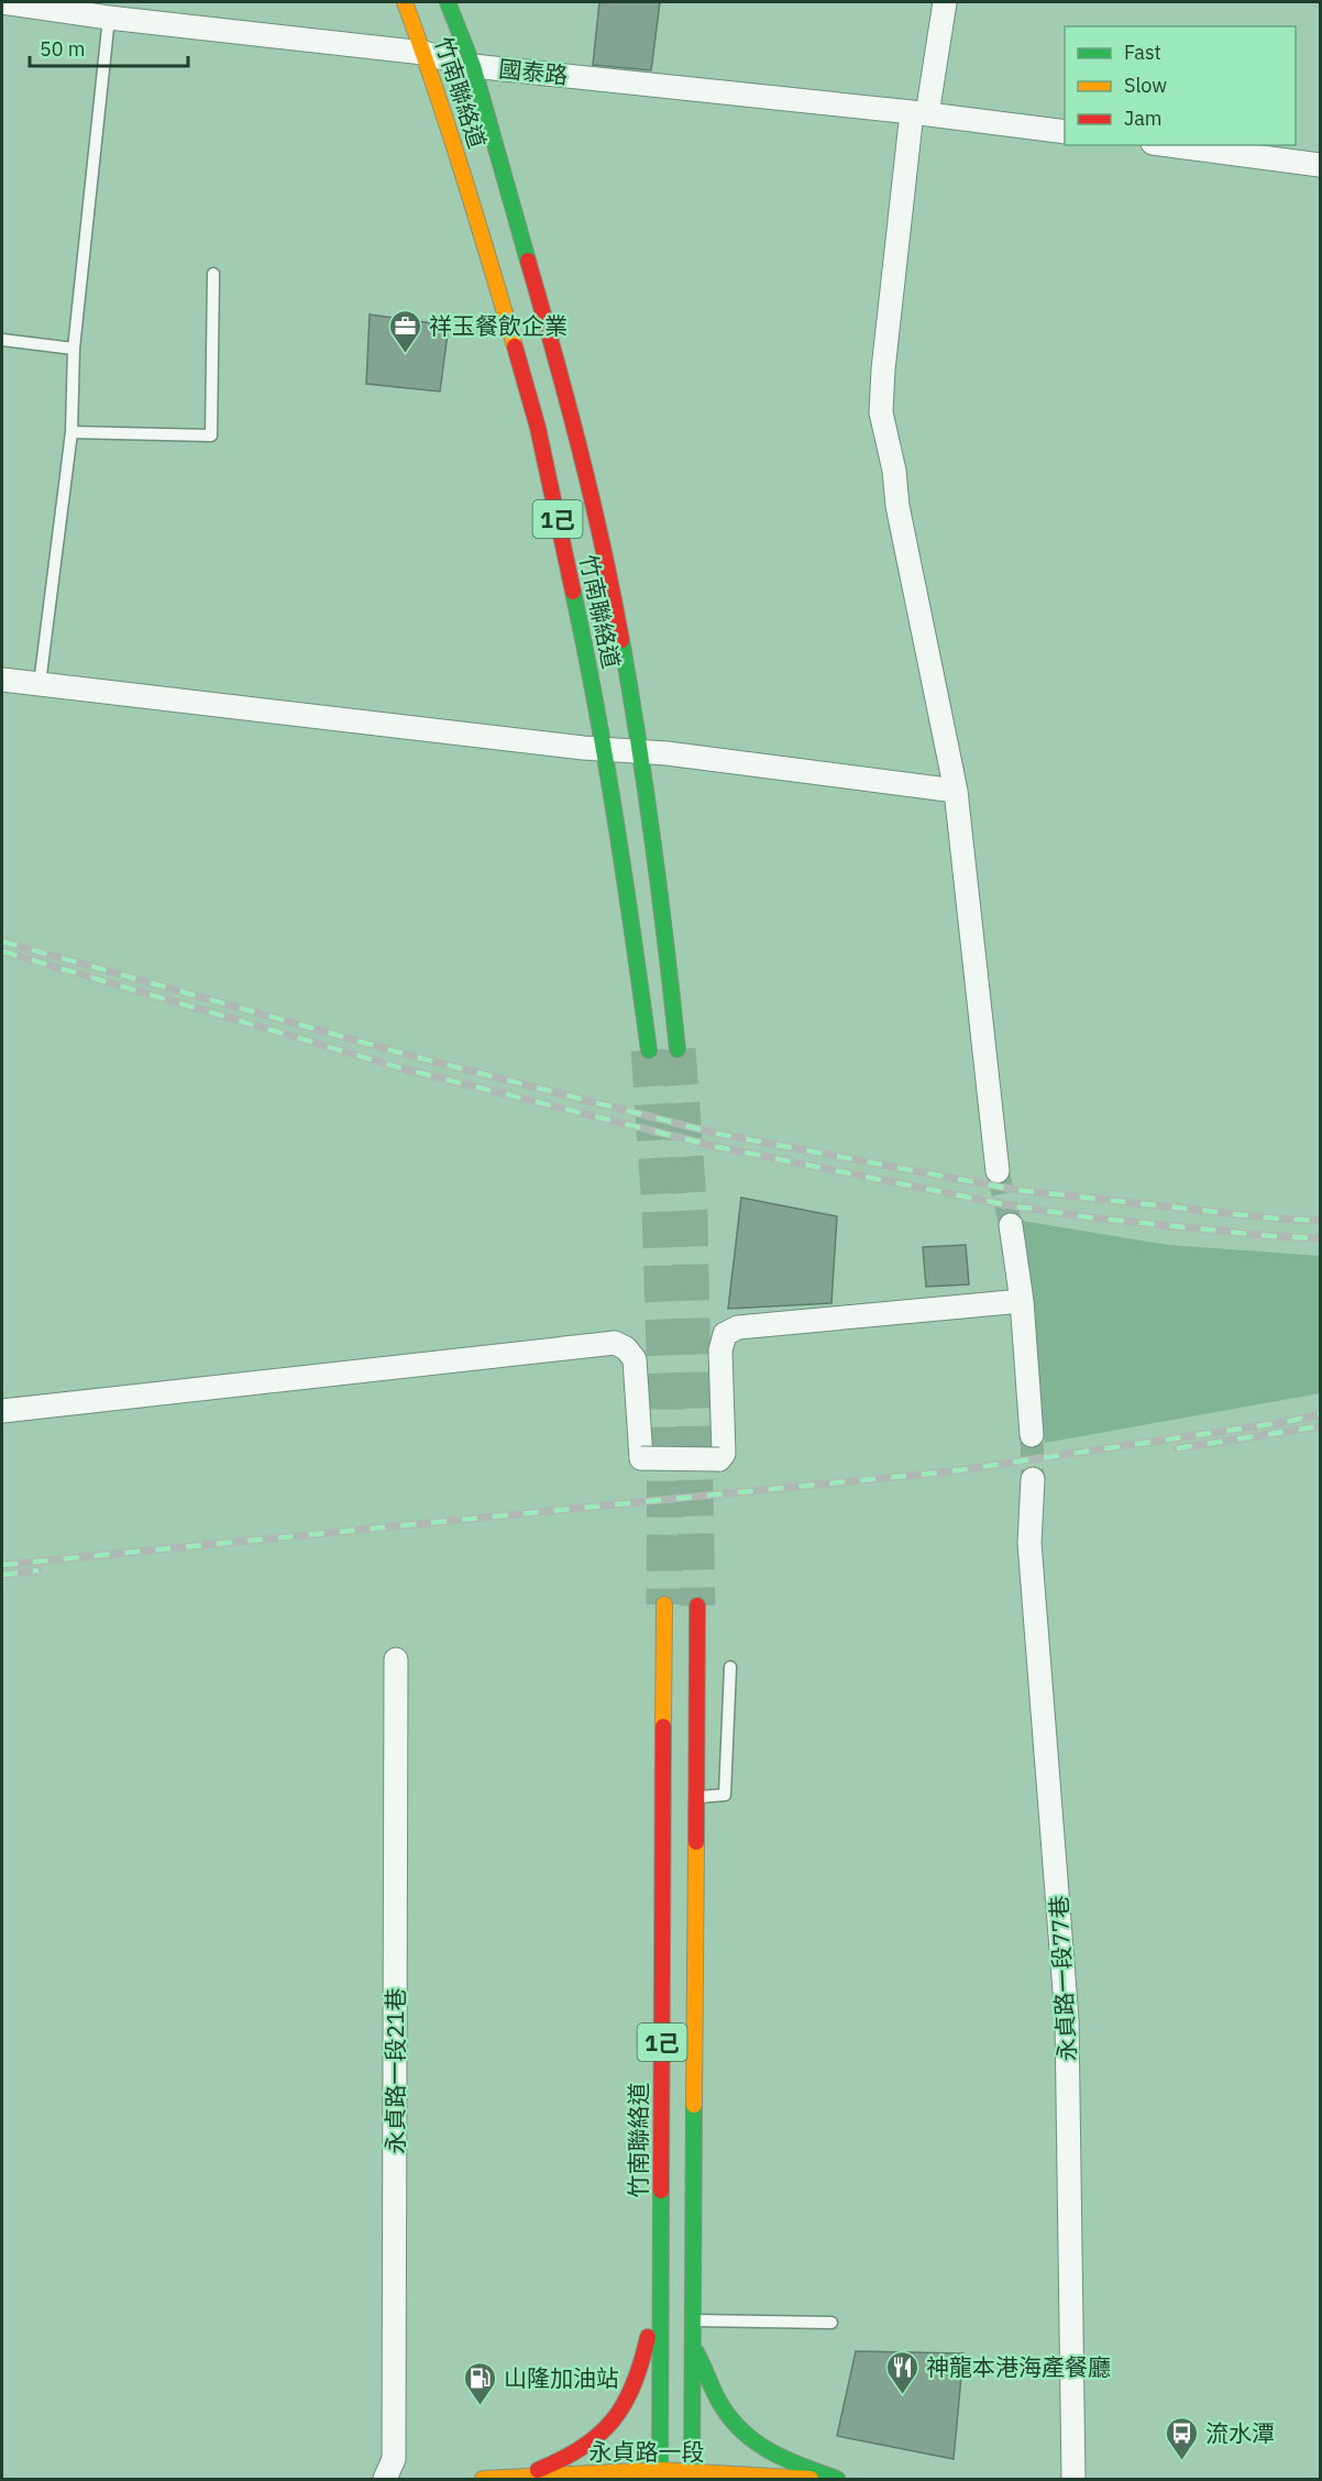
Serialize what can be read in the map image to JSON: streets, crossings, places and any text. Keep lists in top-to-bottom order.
{
  "streets": {
    "main road": ["竹南聯絡道", "1己", "永貞路一段"],
    "street": ["國泰路", "永貞路一段77巷", "永貞路一段21巷"]
  },
  "crossings": [
    ["國泰路", "竹南聯絡道"],
    ["竹南聯絡道", "永貞路一段"],
    ["1己", "永貞路一段"]
  ],
  "places": {
    "office": ["祥玉餐飲企業"],
    "restaurant": ["神龍本港海產餐廳"],
    "fuel station": ["山隆加油站"],
    "bus stop": ["流水潭"]
  },
  "legend": ["Fast", "Slow", "Jam"],
  "scale_bar": "50 m"
}
